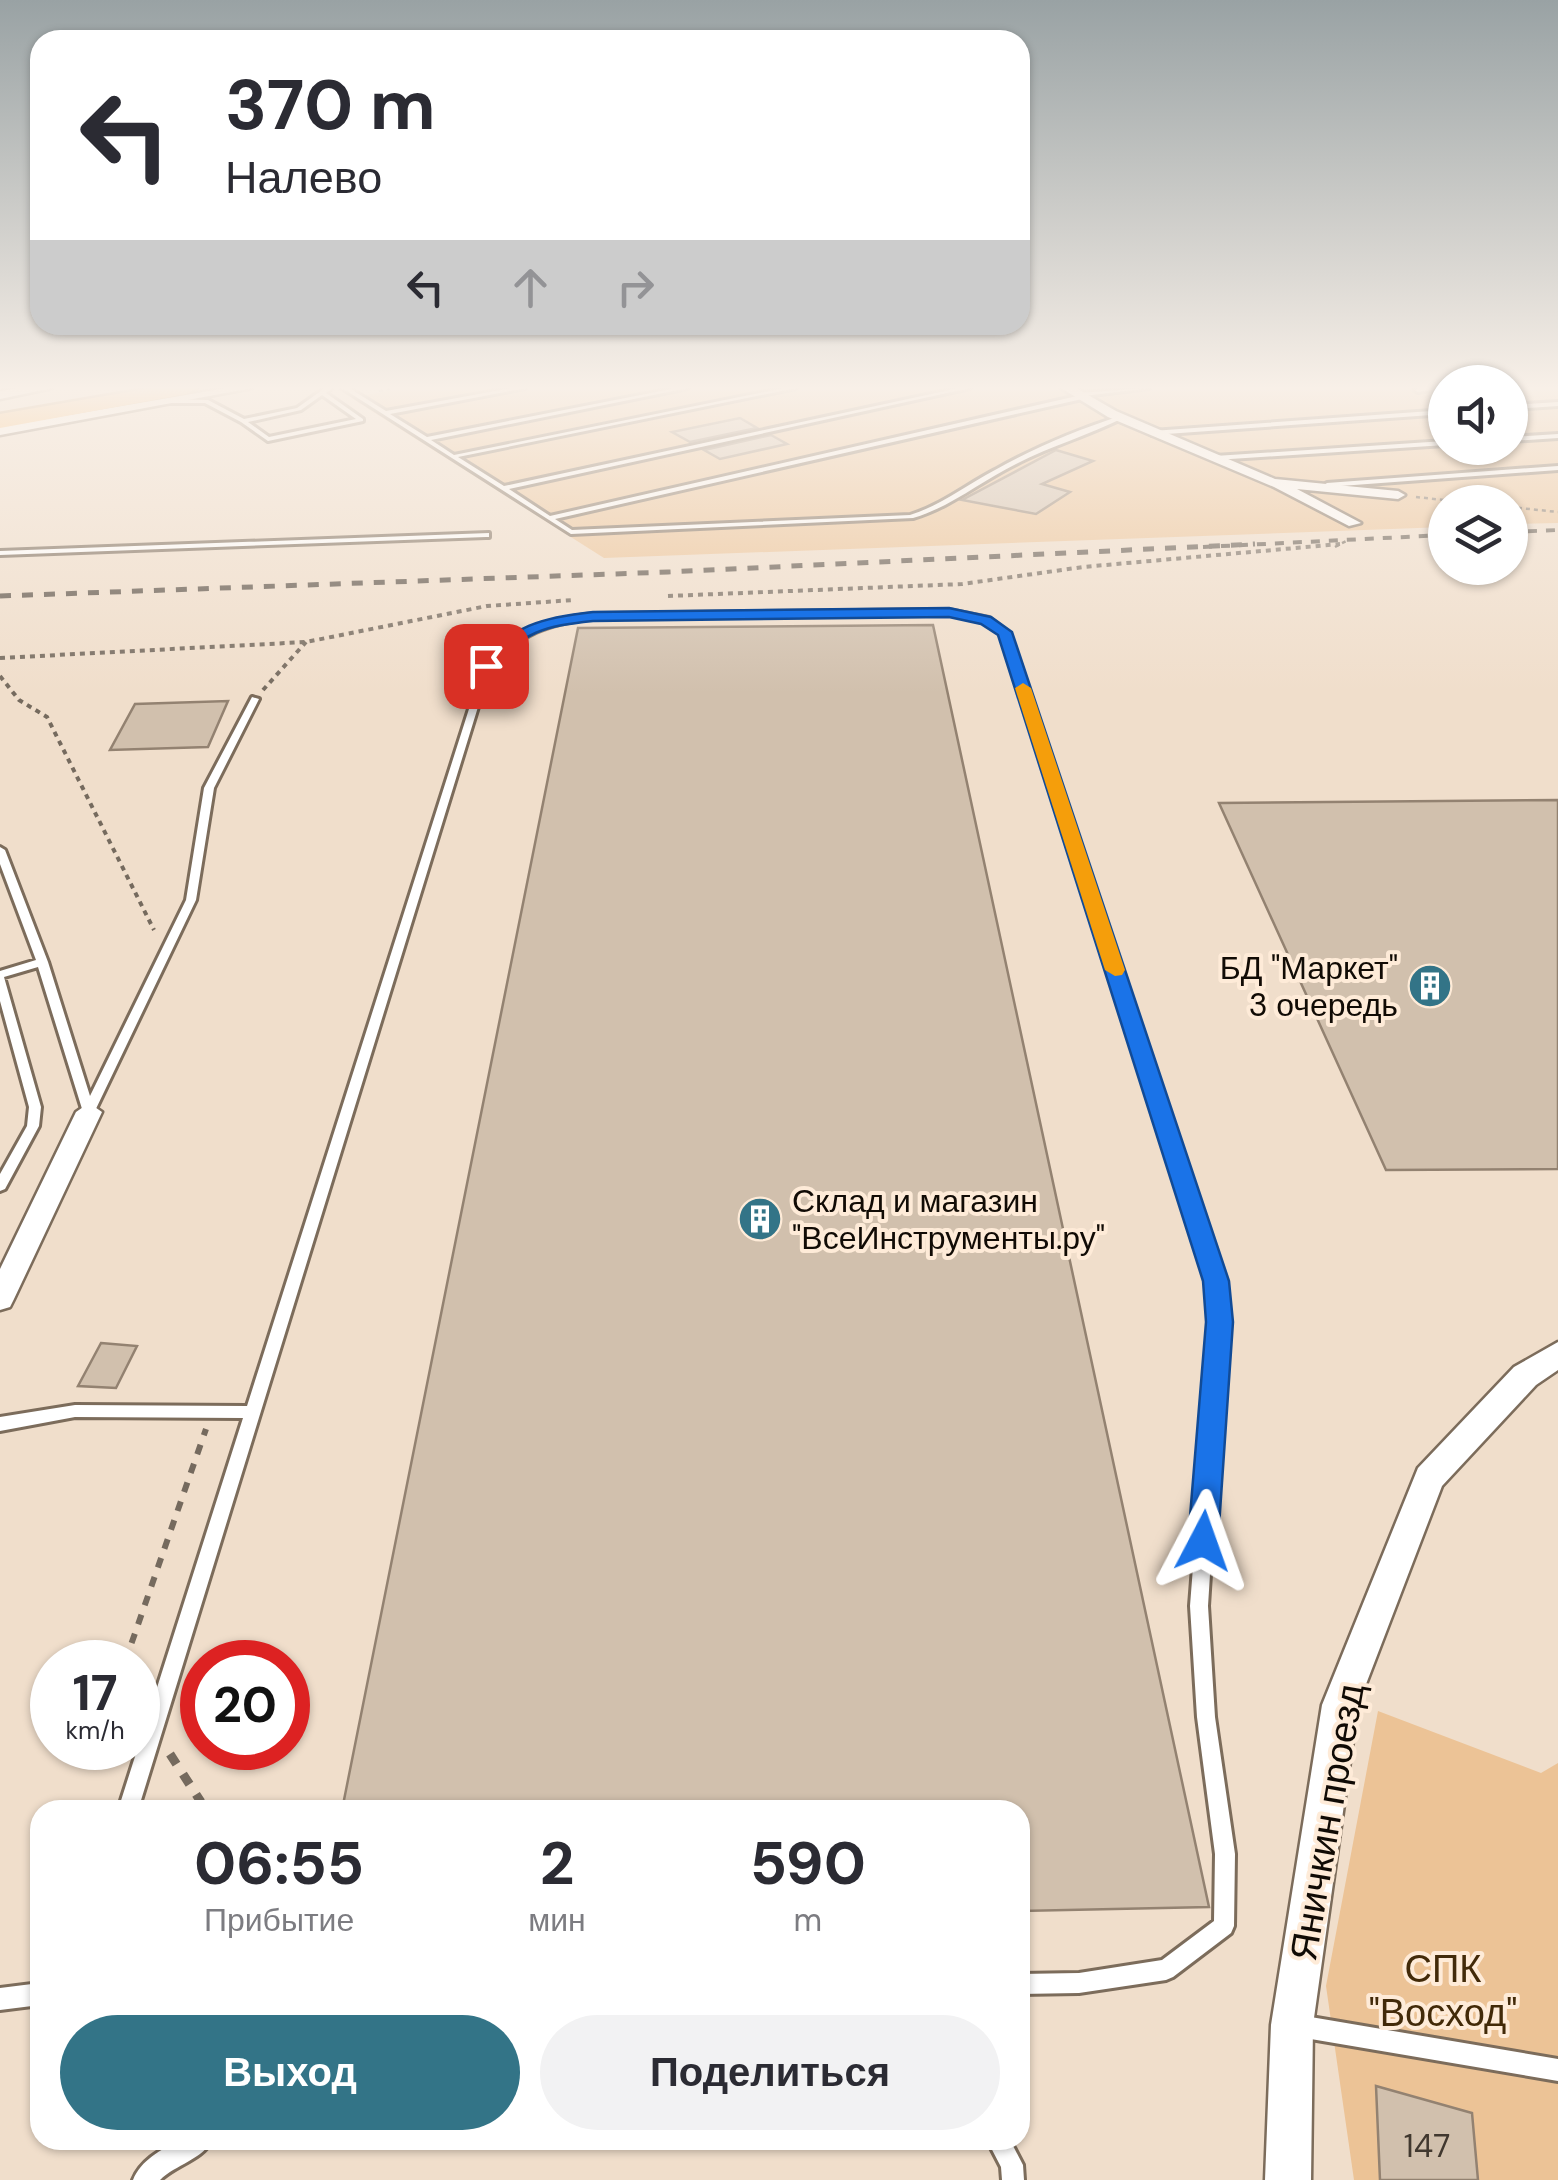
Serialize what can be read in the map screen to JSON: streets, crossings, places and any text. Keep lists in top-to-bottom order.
{
  "streets": {
    "street": ["Яничкин проезд"]
  },
  "parks": ["СПК \"Восход\""],
  "places": {
    "building": ["БД \"Маркет\" 3 очередь", "Склад и магазин \"ВсеИнструменты.ру\""]
  },
  "house_numbers": ["147"],
  "page": {
    "turn": ["370 m", "Налево"],
    "speed": "17 km/h",
    "limit": "20",
    "eta": [
      "06:55",
      "Прибытие",
      "2",
      "мин",
      "590",
      "m"
    ],
    "buttons": ["Выход", "Поделиться"]
  }
}
